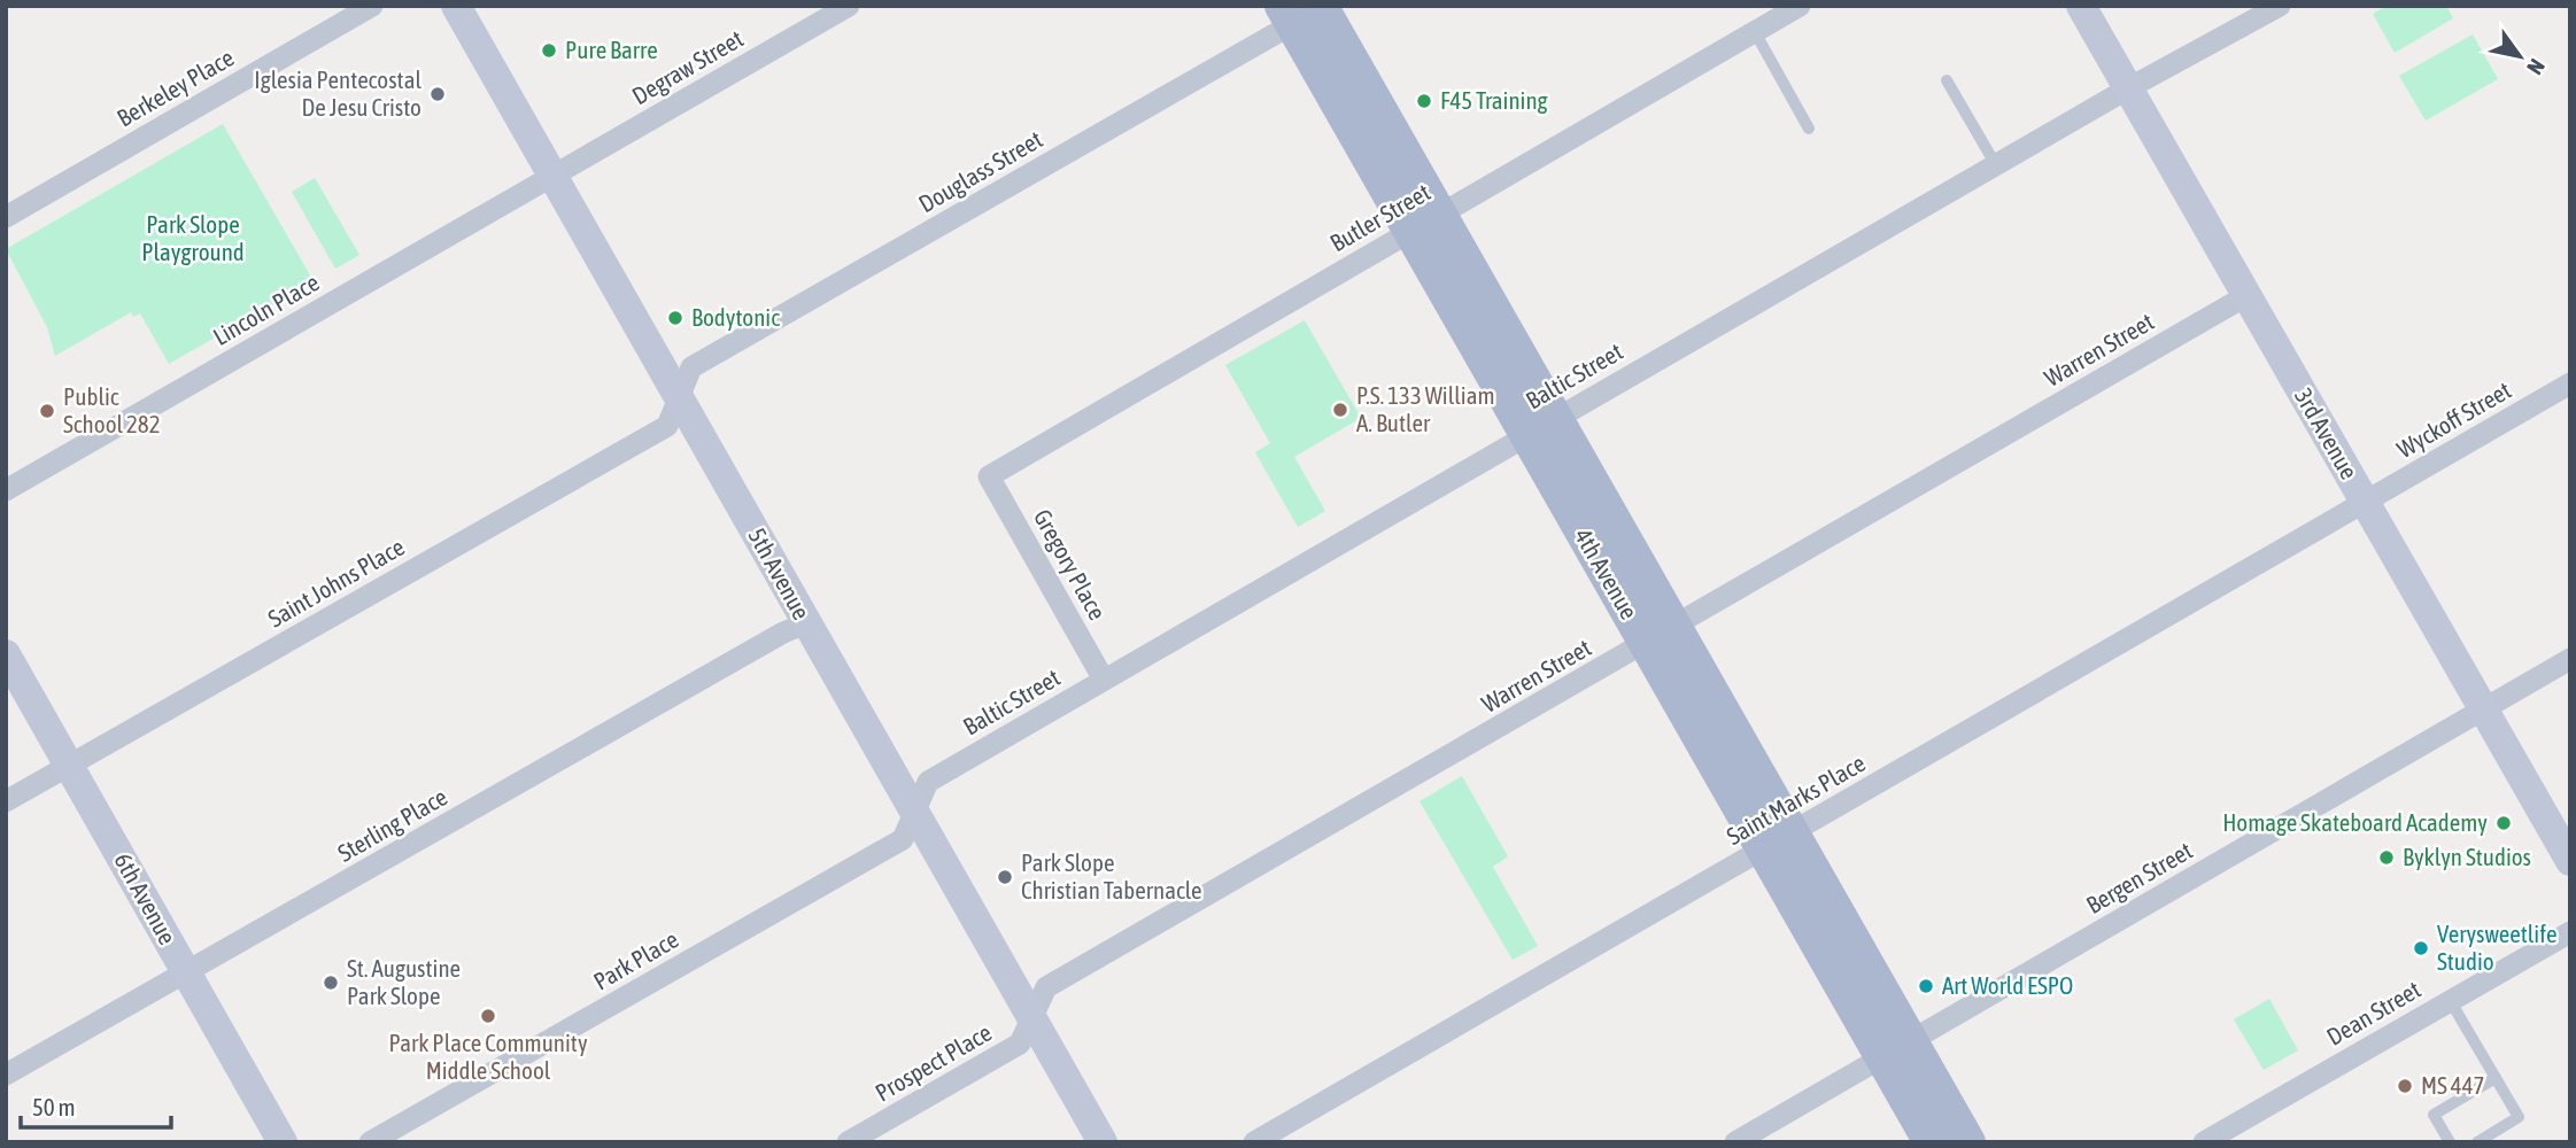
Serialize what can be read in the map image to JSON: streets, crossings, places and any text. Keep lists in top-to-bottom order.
{
  "streets": {
    "main road": ["4th Avenue"],
    "street": [
      "Degraw Street",
      "Berkeley Place",
      "Douglass Street",
      "Butler Street",
      "Lincoln Place",
      "Warren Street",
      "Baltic Street",
      "Wyckoff Street",
      "3rd Avenue",
      "Gregory Place",
      "5th Avenue",
      "Saint Johns Place",
      "Saint Marks Place",
      "Sterling Place",
      "Bergen Street",
      "6th Avenue",
      "Park Place",
      "Dean Street",
      "Prospect Place"
    ]
  },
  "crossings": [
    ["Degraw Street", "Lincoln Place"],
    ["Degraw Street", "5th Avenue"],
    ["Douglass Street", "5th Avenue"],
    ["Douglass Street", "4th Avenue"],
    ["Douglass Street", "Saint Johns Place"],
    ["Butler Street", "Gregory Place"],
    ["Butler Street", "4th Avenue"],
    ["Lincoln Place", "5th Avenue"],
    ["Warren Street", "3rd Avenue"],
    ["Warren Street", "5th Avenue"],
    ["Warren Street", "4th Avenue"],
    ["Warren Street", "Prospect Place"],
    ["Baltic Street", "3rd Avenue"],
    ["Baltic Street", "Gregory Place"],
    ["Baltic Street", "5th Avenue"],
    ["Baltic Street", "4th Avenue"],
    ["Baltic Street", "Park Place"],
    ["Wyckoff Street", "3rd Avenue"],
    ["Wyckoff Street", "Saint Marks Place"],
    ["3rd Avenue", "Saint Marks Place"],
    ["3rd Avenue", "Bergen Street"],
    ["5th Avenue", "Saint Johns Place"],
    ["5th Avenue", "Sterling Place"],
    ["5th Avenue", "Park Place"],
    ["5th Avenue", "Prospect Place"],
    ["4th Avenue", "Saint Marks Place"],
    ["4th Avenue", "Bergen Street"],
    ["Saint Johns Place", "6th Avenue"],
    ["Sterling Place", "6th Avenue"]
  ],
  "parks": ["Park Slope Playground"],
  "places": [
    "Pure Barre",
    "Iglesia Pentecostal De Jesu Cristo",
    "F45 Training",
    "Bodytonic",
    "P.S. 133 William A. Butler",
    "Public School 282",
    "Homage Skateboard Academy",
    "Byklyn Studios",
    "Park Slope Christian Tabernacle",
    "Verysweetlife Studio",
    "St. Augustine Park Slope",
    "Art World ESPO",
    "Park Place Community Middle School",
    "MS 447"
  ],
  "scale_bar": "50 m",
  "north": "bottom right"
}
